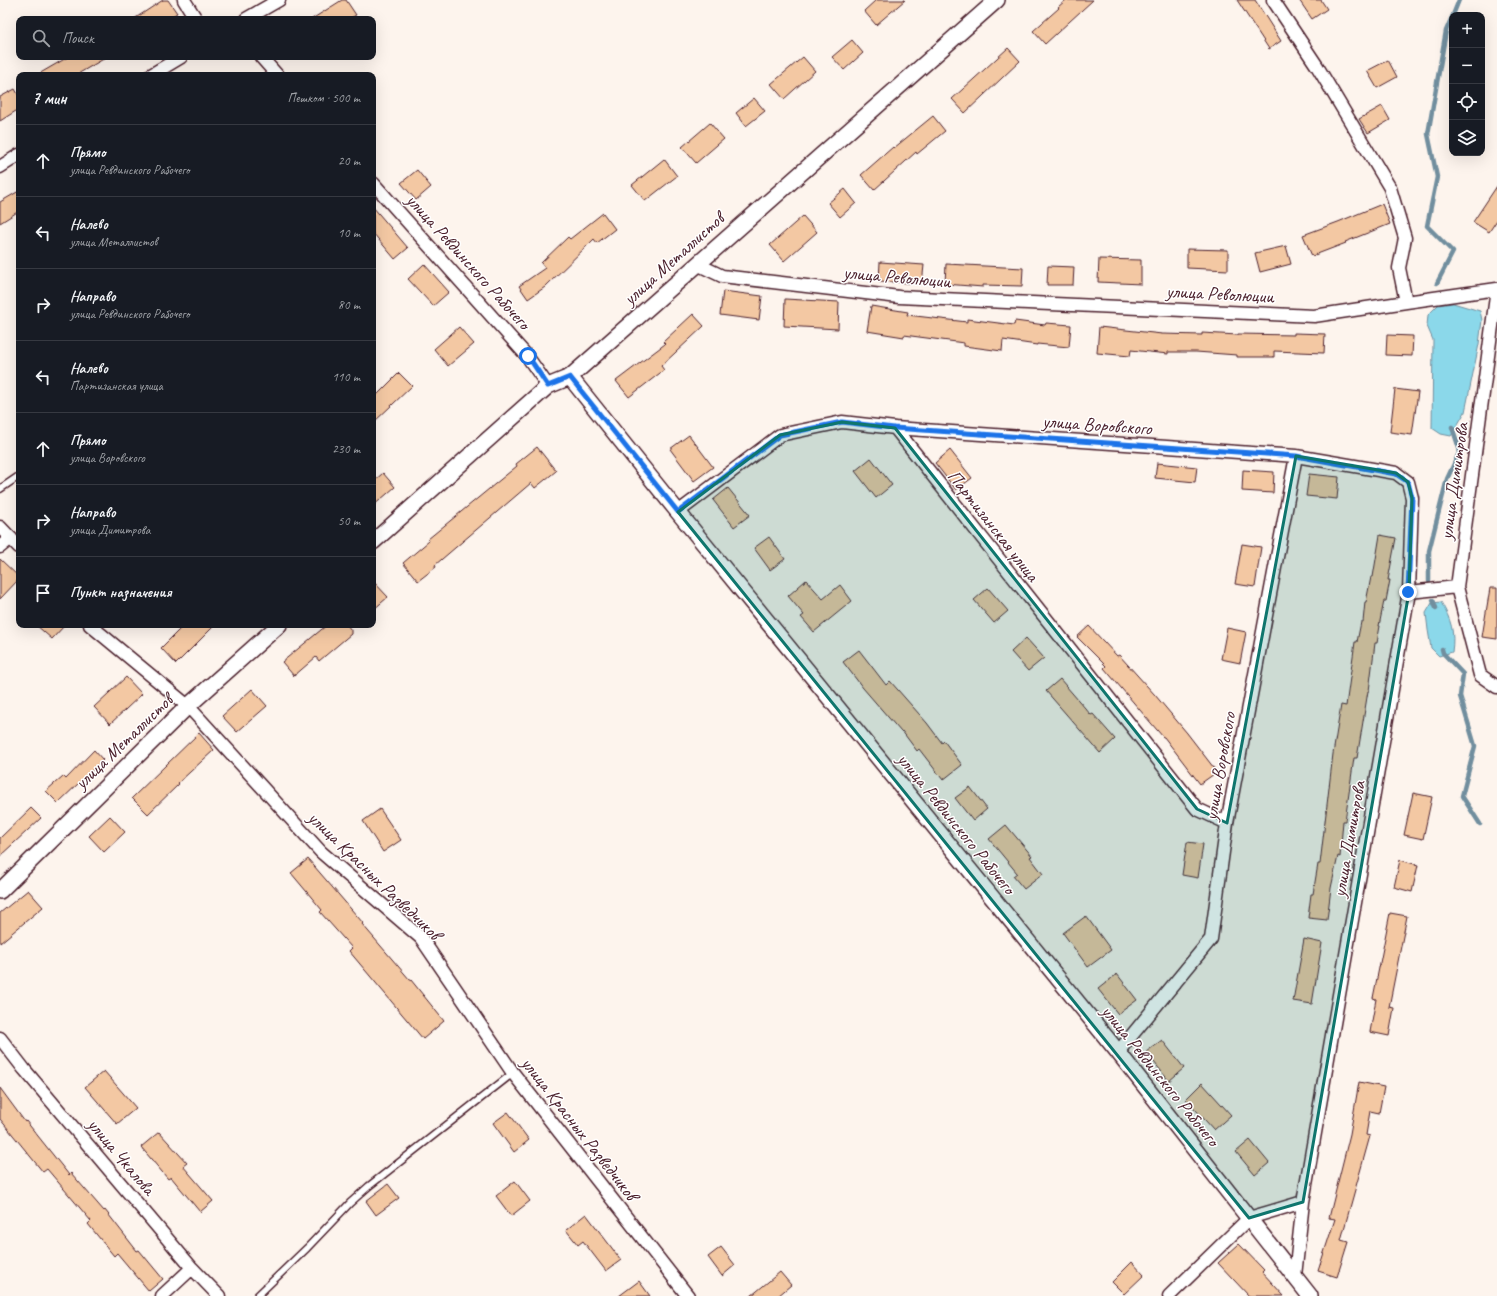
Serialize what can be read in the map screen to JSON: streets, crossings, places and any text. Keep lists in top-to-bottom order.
{
  "streets": {
    "street": [
      "улица Металлистов",
      "улица Ревдинского Рабочего",
      "улица Революции",
      "улица Воровского",
      "улица Димитрова",
      "Партизанская улица",
      "улица Красных Разведчиков",
      "улица Чкалова"
    ]
  },
  "crossings": [
    ["улица Металлистов", "улица Ревдинского Рабочего"],
    ["улица Металлистов", "улица Революции"],
    ["улица Металлистов", "улица Красных Разведчиков"],
    ["улица Ревдинского Рабочего", "улица Воровского"],
    ["улица Ревдинского Рабочего", "улица Димитрова"],
    ["улица Революции", "улица Димитрова"],
    ["улица Воровского", "улица Димитрова"],
    ["улица Воровского", "Партизанская улица"]
  ],
  "page": {
    "map_buttons": ["+", "−"],
    "search": "Поиск",
    "heading": ["7 мин", "Пешком · 500 m"],
    "list": [
      ["Прямо", "улица Ревдинского Рабочего", "20 m"],
      ["Налево", "улица Металлистов", "10 m"],
      ["Направо", "улица Ревдинского Рабочего", "80 m"],
      ["Налево", "Партизанская улица", "110 m"],
      ["Прямо", "улица Воровского", "230 m"],
      ["Направо", "улица Димитрова", "50 m"],
      "Пункт назначения"
    ]
  }
}
